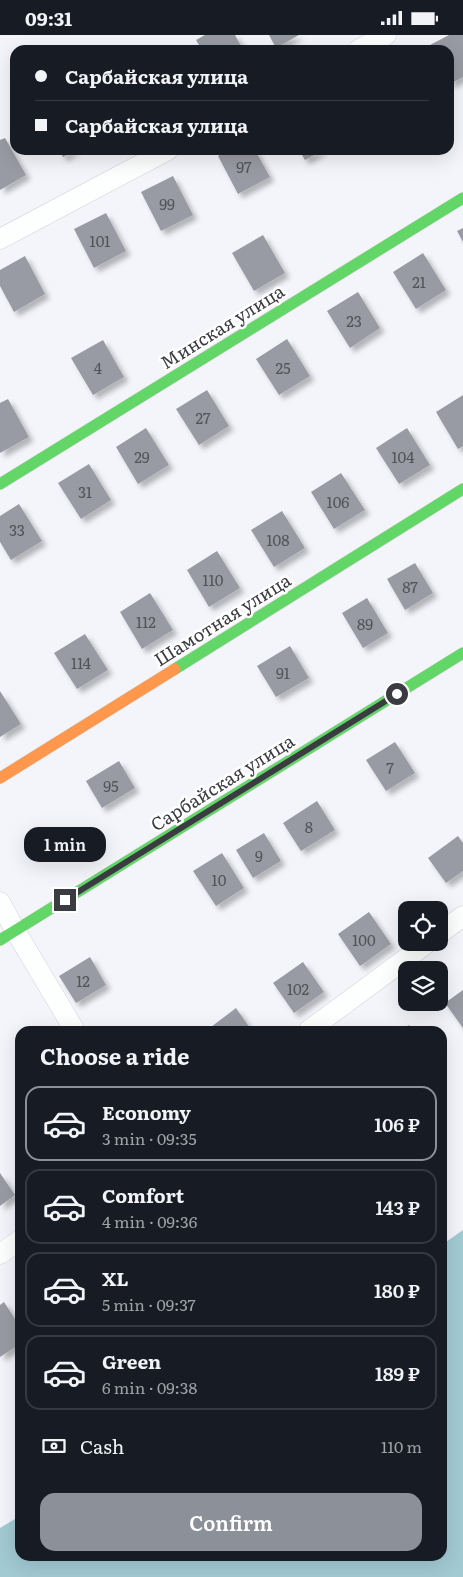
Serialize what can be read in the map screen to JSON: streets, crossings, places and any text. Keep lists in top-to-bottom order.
{
  "streets": {
    "street": ["Минская улица", "Шамотная улица", "Сарбайская улица"]
  },
  "house_numbers": [
    "97",
    "99",
    "101",
    "21",
    "23",
    "4",
    "25",
    "27",
    "29",
    "104",
    "31",
    "106",
    "33",
    "108",
    "110",
    "87",
    "112",
    "89",
    "114",
    "91",
    "7",
    "95",
    "8",
    "9",
    "10",
    "100",
    "12",
    "102"
  ],
  "page": {
    "status": "09:31",
    "banner": ["Сарбайская улица", "Сарбайская улица"],
    "bubble": "1 min",
    "heading": "Choose a ride",
    "list": [
      {
        "name": "Economy",
        "note": "3 min · 09:35",
        "value": "106 ₽"
      },
      {
        "name": "Comfort",
        "note": "4 min · 09:36",
        "value": "143 ₽"
      },
      {
        "name": "XL",
        "note": "5 min · 09:37",
        "value": "180 ₽"
      },
      {
        "name": "Green",
        "note": "6 min · 09:38",
        "value": "189 ₽"
      }
    ],
    "pay": ["Cash", "110 m"],
    "buttons": "Confirm"
  }
}
